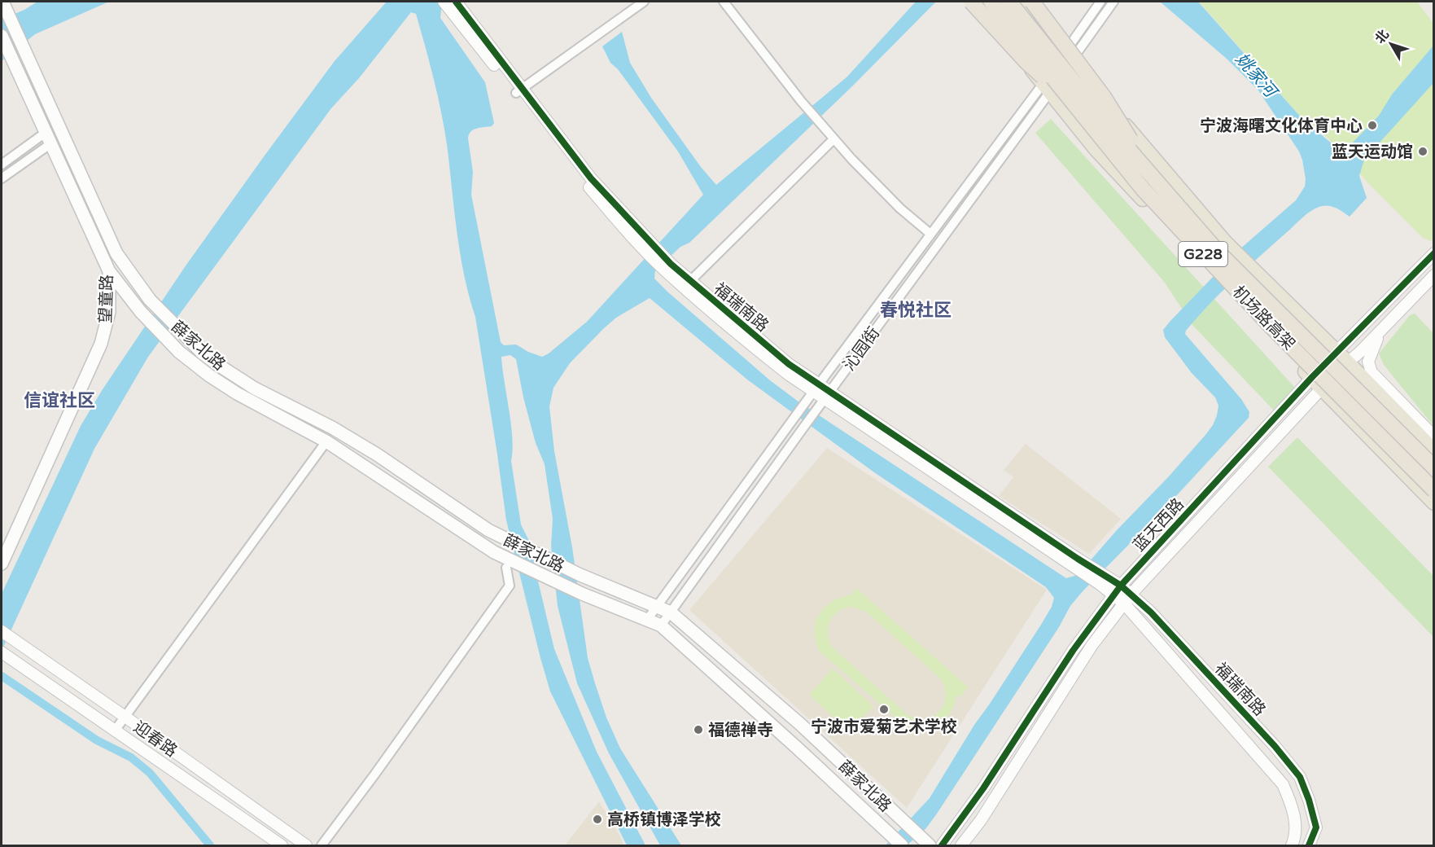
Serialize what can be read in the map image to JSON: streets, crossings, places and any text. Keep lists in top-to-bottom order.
{
  "streets": {
    "highway": ["G228", "机场路高架"],
    "main road": ["望童路", "薛家北路"],
    "street": [
      "福瑞南路",
      "沁园街",
      "蓝天西路",
      "迎春路"
    ]
  },
  "crossings": [
    ["望童路", "薛家北路"],
    ["福瑞南路", "沁园街"],
    ["福瑞南路", "蓝天西路"],
    ["薛家北路", "沁园街"]
  ],
  "districts": ["春悦社区", "信谊社区"],
  "water": ["姚家河"],
  "places": [
    "宁波海曙文化体育中心",
    "蓝天运动馆",
    "宁波市爱菊艺术学校",
    "福德禅寺",
    "高桥镇博泽学校"
  ],
  "north": "top left"
}
